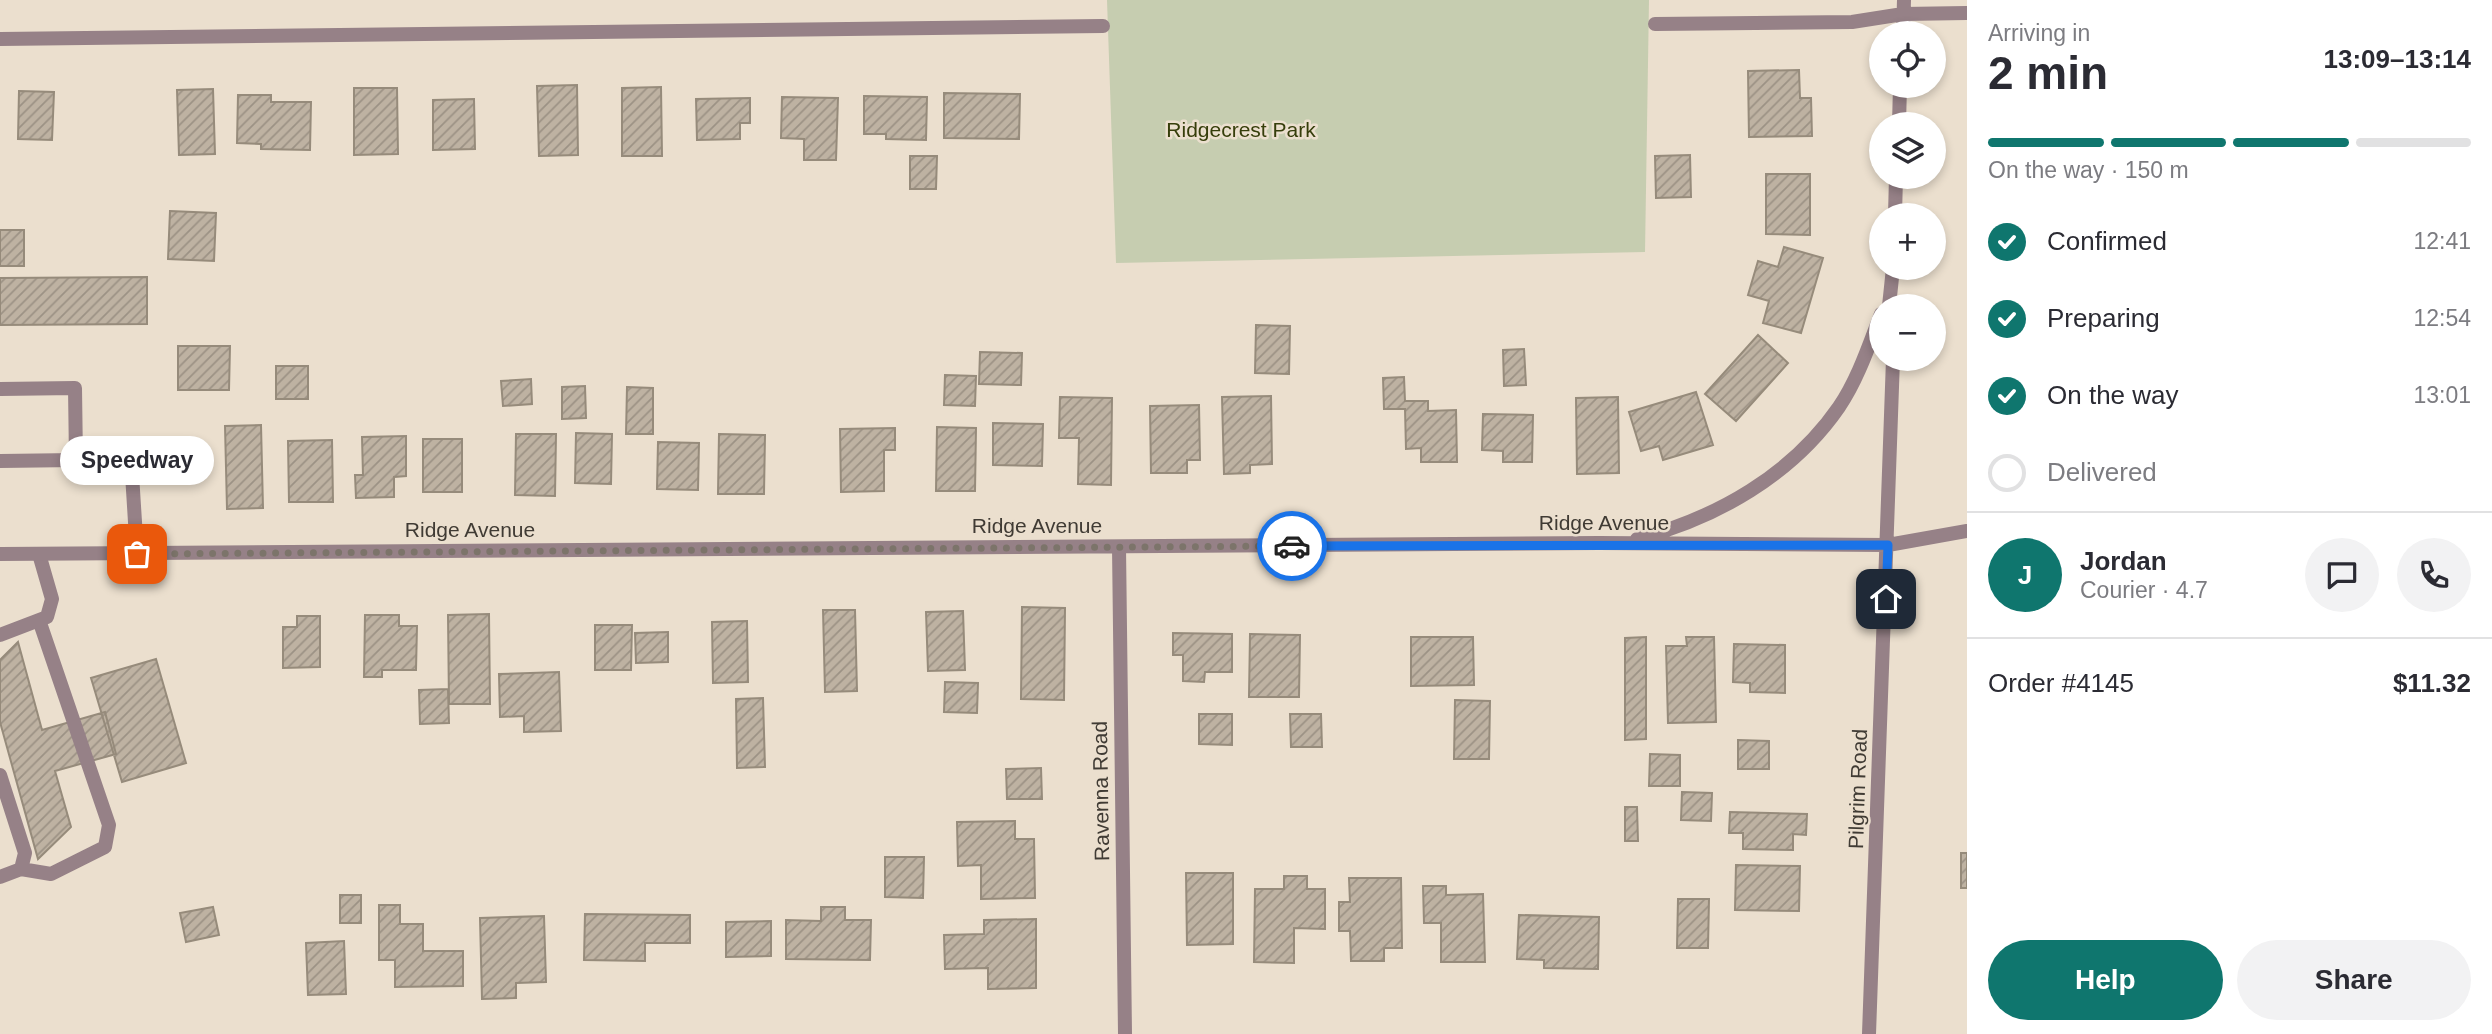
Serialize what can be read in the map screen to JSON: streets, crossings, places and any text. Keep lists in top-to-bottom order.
{
  "streets": {
    "street": ["Ridge Avenue", "Pilgrim Road", "Ravenna Road"]
  },
  "crossings": [
    ["Ridge Avenue", "Pilgrim Road"],
    ["Ridge Avenue", "Ravenna Road"]
  ],
  "parks": ["Ridgecrest Park"],
  "places": ["Speedway"],
  "page": {
    "heading": ["2 min", "Arriving in", "13:09–13:14"],
    "panel": [
      "Jordan",
      "Courier · 4.7",
      "Order #4145",
      "$11.32"
    ],
    "map_buttons": ["+", "−"],
    "bar": "On the way · 150 m",
    "list": [
      ["Confirmed", "12:41"],
      ["Preparing", "12:54"],
      ["On the way", "13:01"],
      "Delivered"
    ],
    "bubble": "Speedway",
    "round": "J",
    "buttons": ["Help", "Share"]
  }
}
